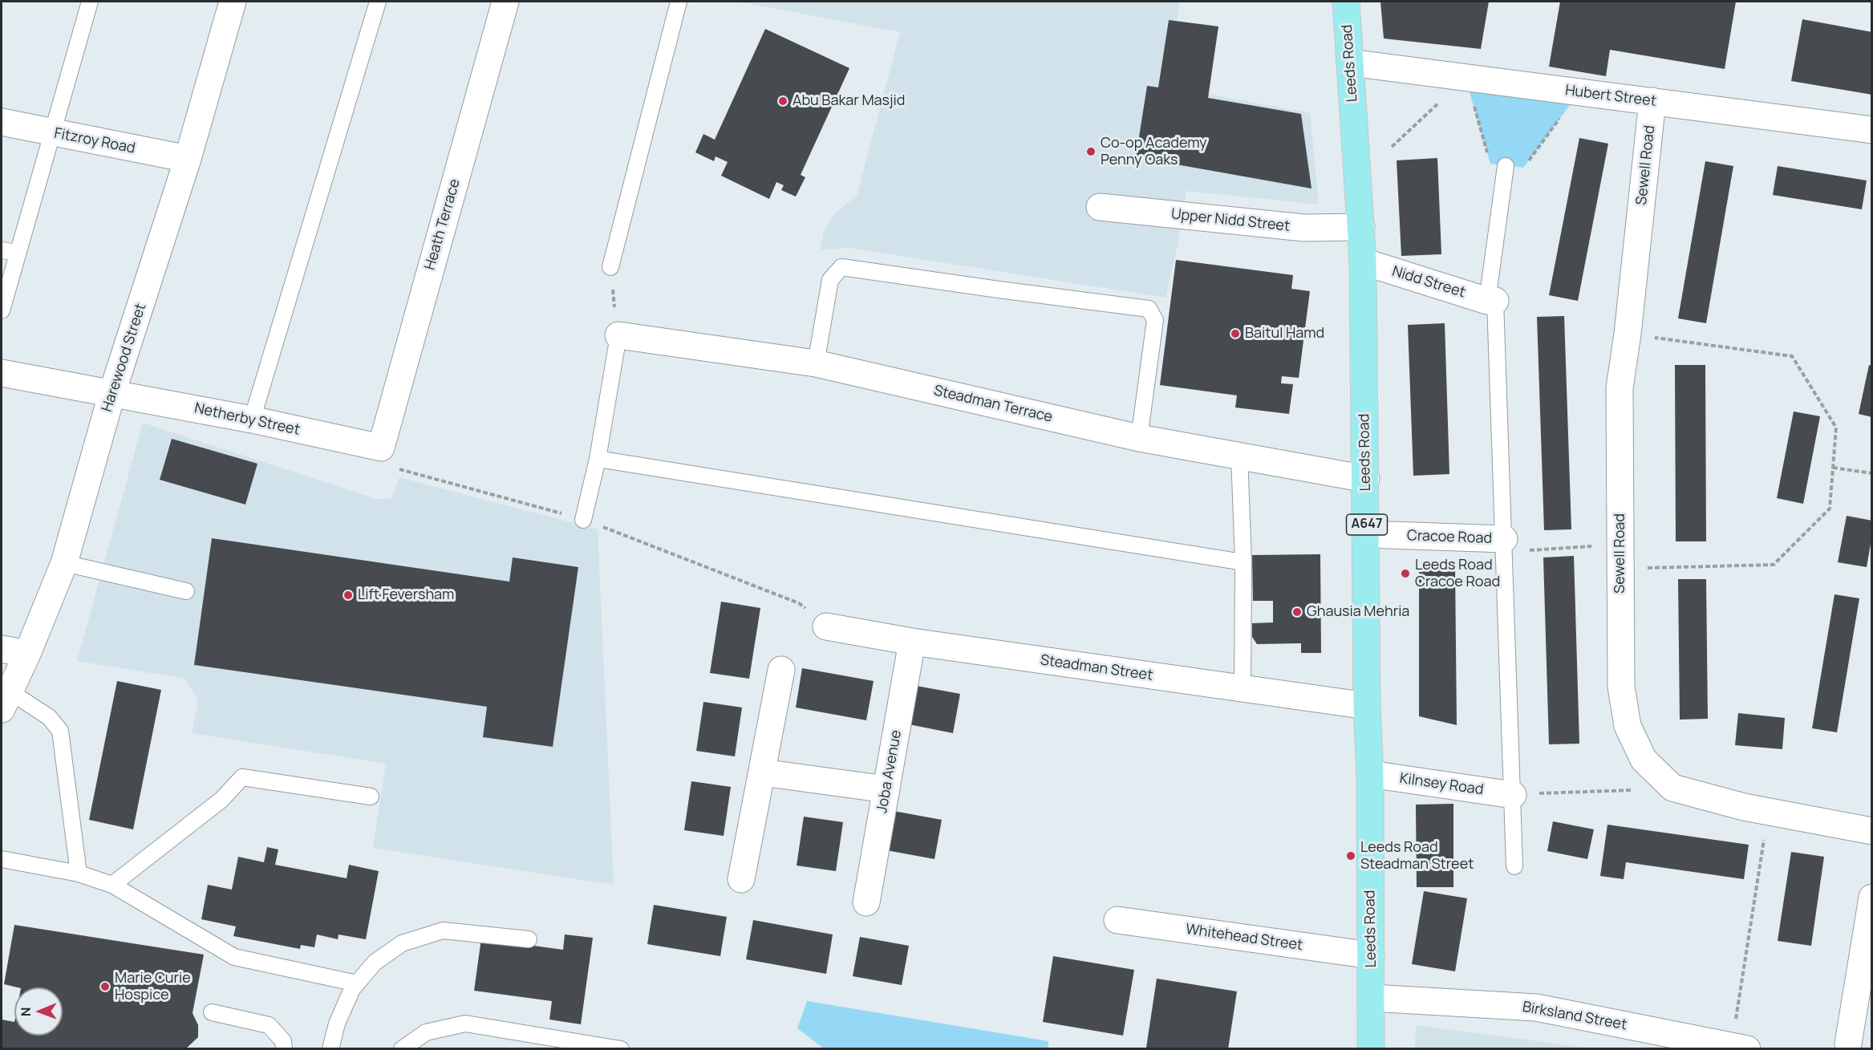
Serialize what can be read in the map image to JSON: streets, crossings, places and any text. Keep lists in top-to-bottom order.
{
  "streets": {
    "main road": ["Leeds Road", "A647"],
    "street": [
      "Hubert Street",
      "Fitzroy Road",
      "Sewell Road",
      "Upper Nidd Street",
      "Heath Terrace",
      "Nidd Street",
      "Harewood Street",
      "Steadman Terrace",
      "Netherby Street",
      "Cracoe Road",
      "Steadman Street",
      "Joba Avenue",
      "Kilnsey Road",
      "Whitehead Street",
      "Birksland Street"
    ]
  },
  "crossings": [
    ["Leeds Road", "Hubert Street"],
    ["Leeds Road", "Upper Nidd Street"],
    ["Leeds Road", "Nidd Street"],
    ["Leeds Road", "Steadman Terrace"],
    ["Leeds Road", "Cracoe Road"],
    ["Leeds Road", "Steadman Street"],
    ["Leeds Road", "Kilnsey Road"],
    ["Leeds Road", "Whitehead Street"],
    ["Leeds Road", "Birksland Street"],
    ["Hubert Street", "Sewell Road"],
    ["Fitzroy Road", "Harewood Street"],
    ["Heath Terrace", "Netherby Street"],
    ["Harewood Street", "Netherby Street"],
    ["Steadman Street", "Joba Avenue"]
  ],
  "places": [
    "Abu Bakar Masjid",
    "Co-op Academy Penny Oaks",
    "Baitul Hamd",
    "Leeds Road Cracoe Road",
    "Lift Feversham",
    "Ghausia Mehria",
    "Leeds Road Steadman Street",
    "Marie Curie Hospice"
  ],
  "north": "left"
}
